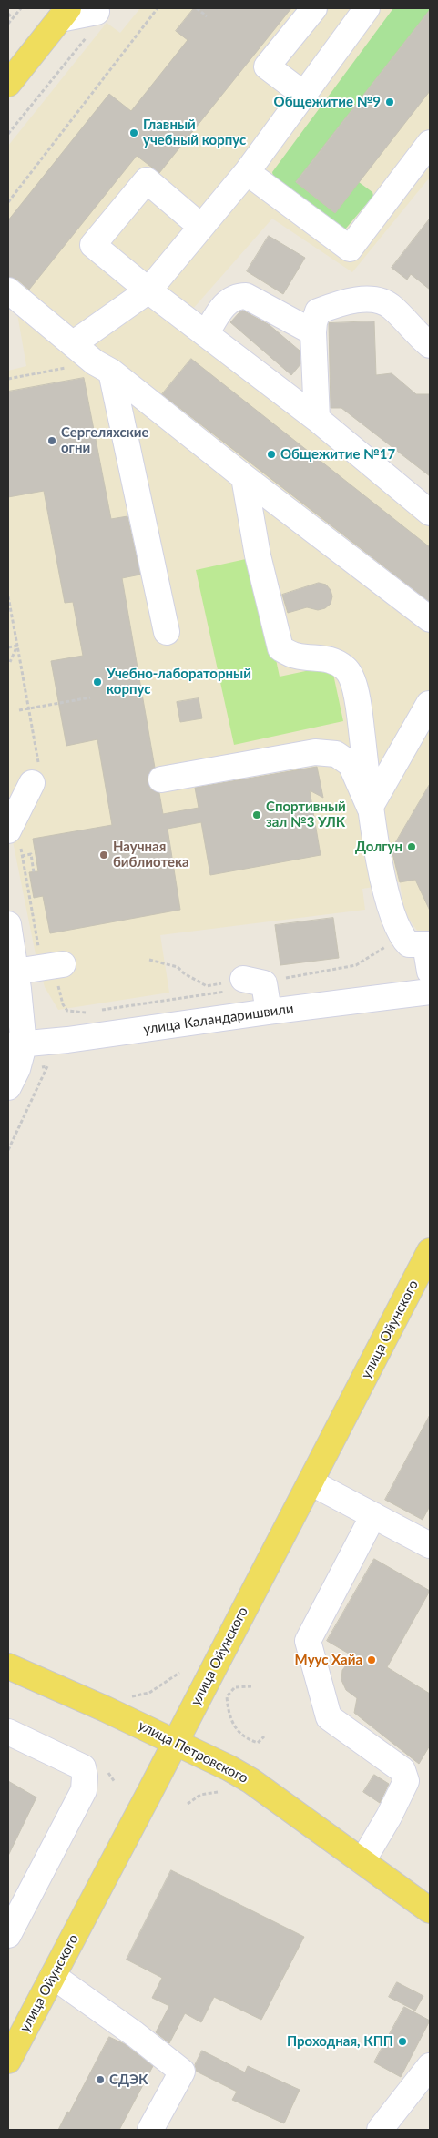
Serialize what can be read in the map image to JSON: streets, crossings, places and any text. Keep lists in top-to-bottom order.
{
  "streets": {
    "main road": ["улица Ойунского", "улица Петровского"],
    "street": ["улица Каландаришвили"]
  },
  "crossings": [
    ["улица Ойунского", "улица Петровского"]
  ],
  "places": [
    "Общежитие №9",
    "Главный учебный корпус",
    "Сергеляхские огни",
    "Общежитие №17",
    "Учебно-лабораторный корпус",
    "Спортивный зал №3 УЛК",
    "Долгун",
    "Научная библиотека",
    "Муус Хайа",
    "Проходная, КПП",
    "СДЭК"
  ]
}
